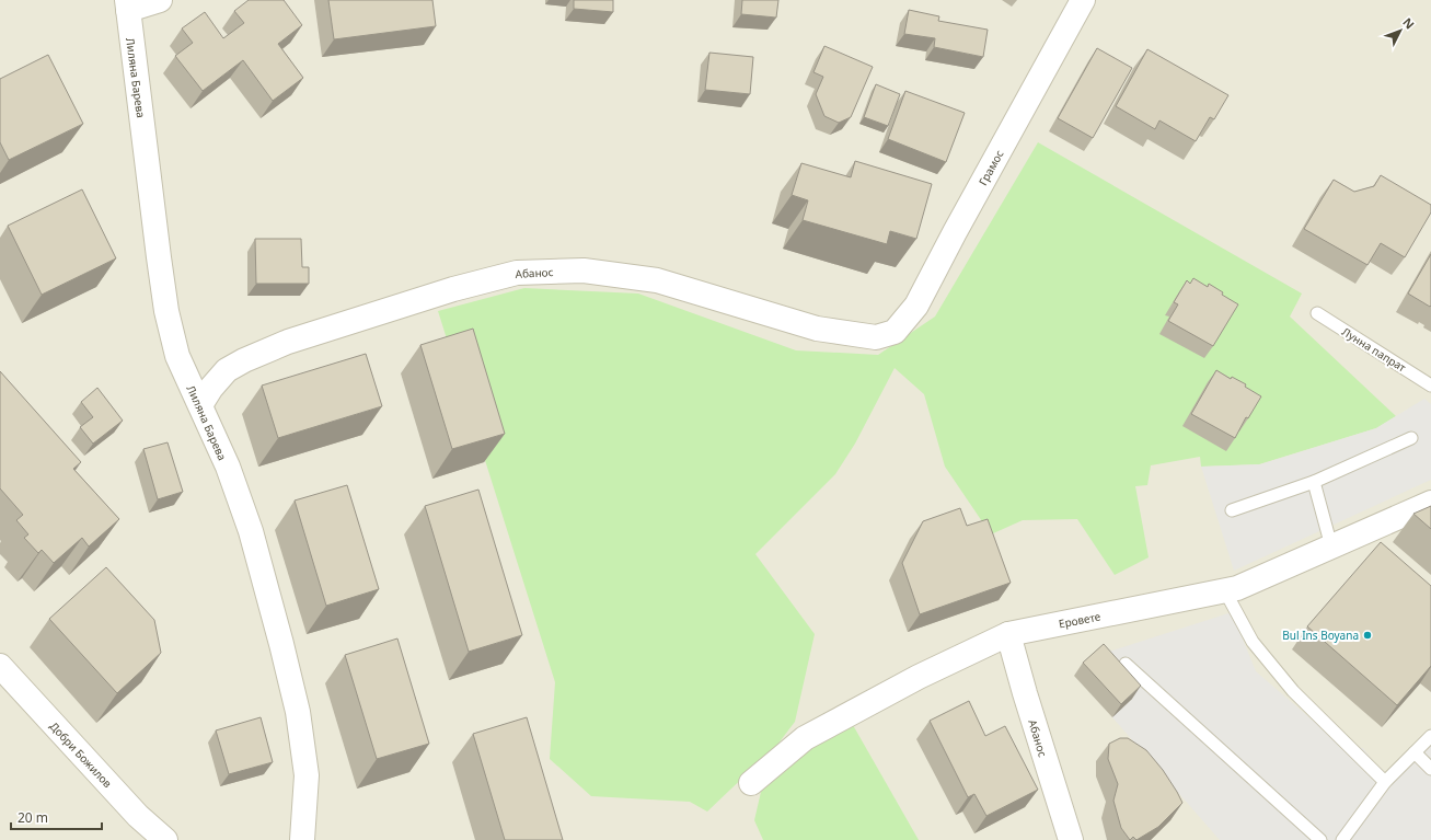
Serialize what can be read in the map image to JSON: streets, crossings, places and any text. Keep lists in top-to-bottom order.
{
  "streets": {
    "street": [
      "Лиляна Барева",
      "Грамос",
      "Абанос",
      "Еровете",
      "Добри Божилов"
    ],
    "lane": ["Лунна папрат"]
  },
  "crossings": [
    ["Лиляна Барева", "Абанос"],
    ["Грамос", "Абанос"],
    ["Абанос", "Еровете"]
  ],
  "places": ["Bul Ins Boyana"],
  "scale_bar": "20 m",
  "north": "top right"
}
